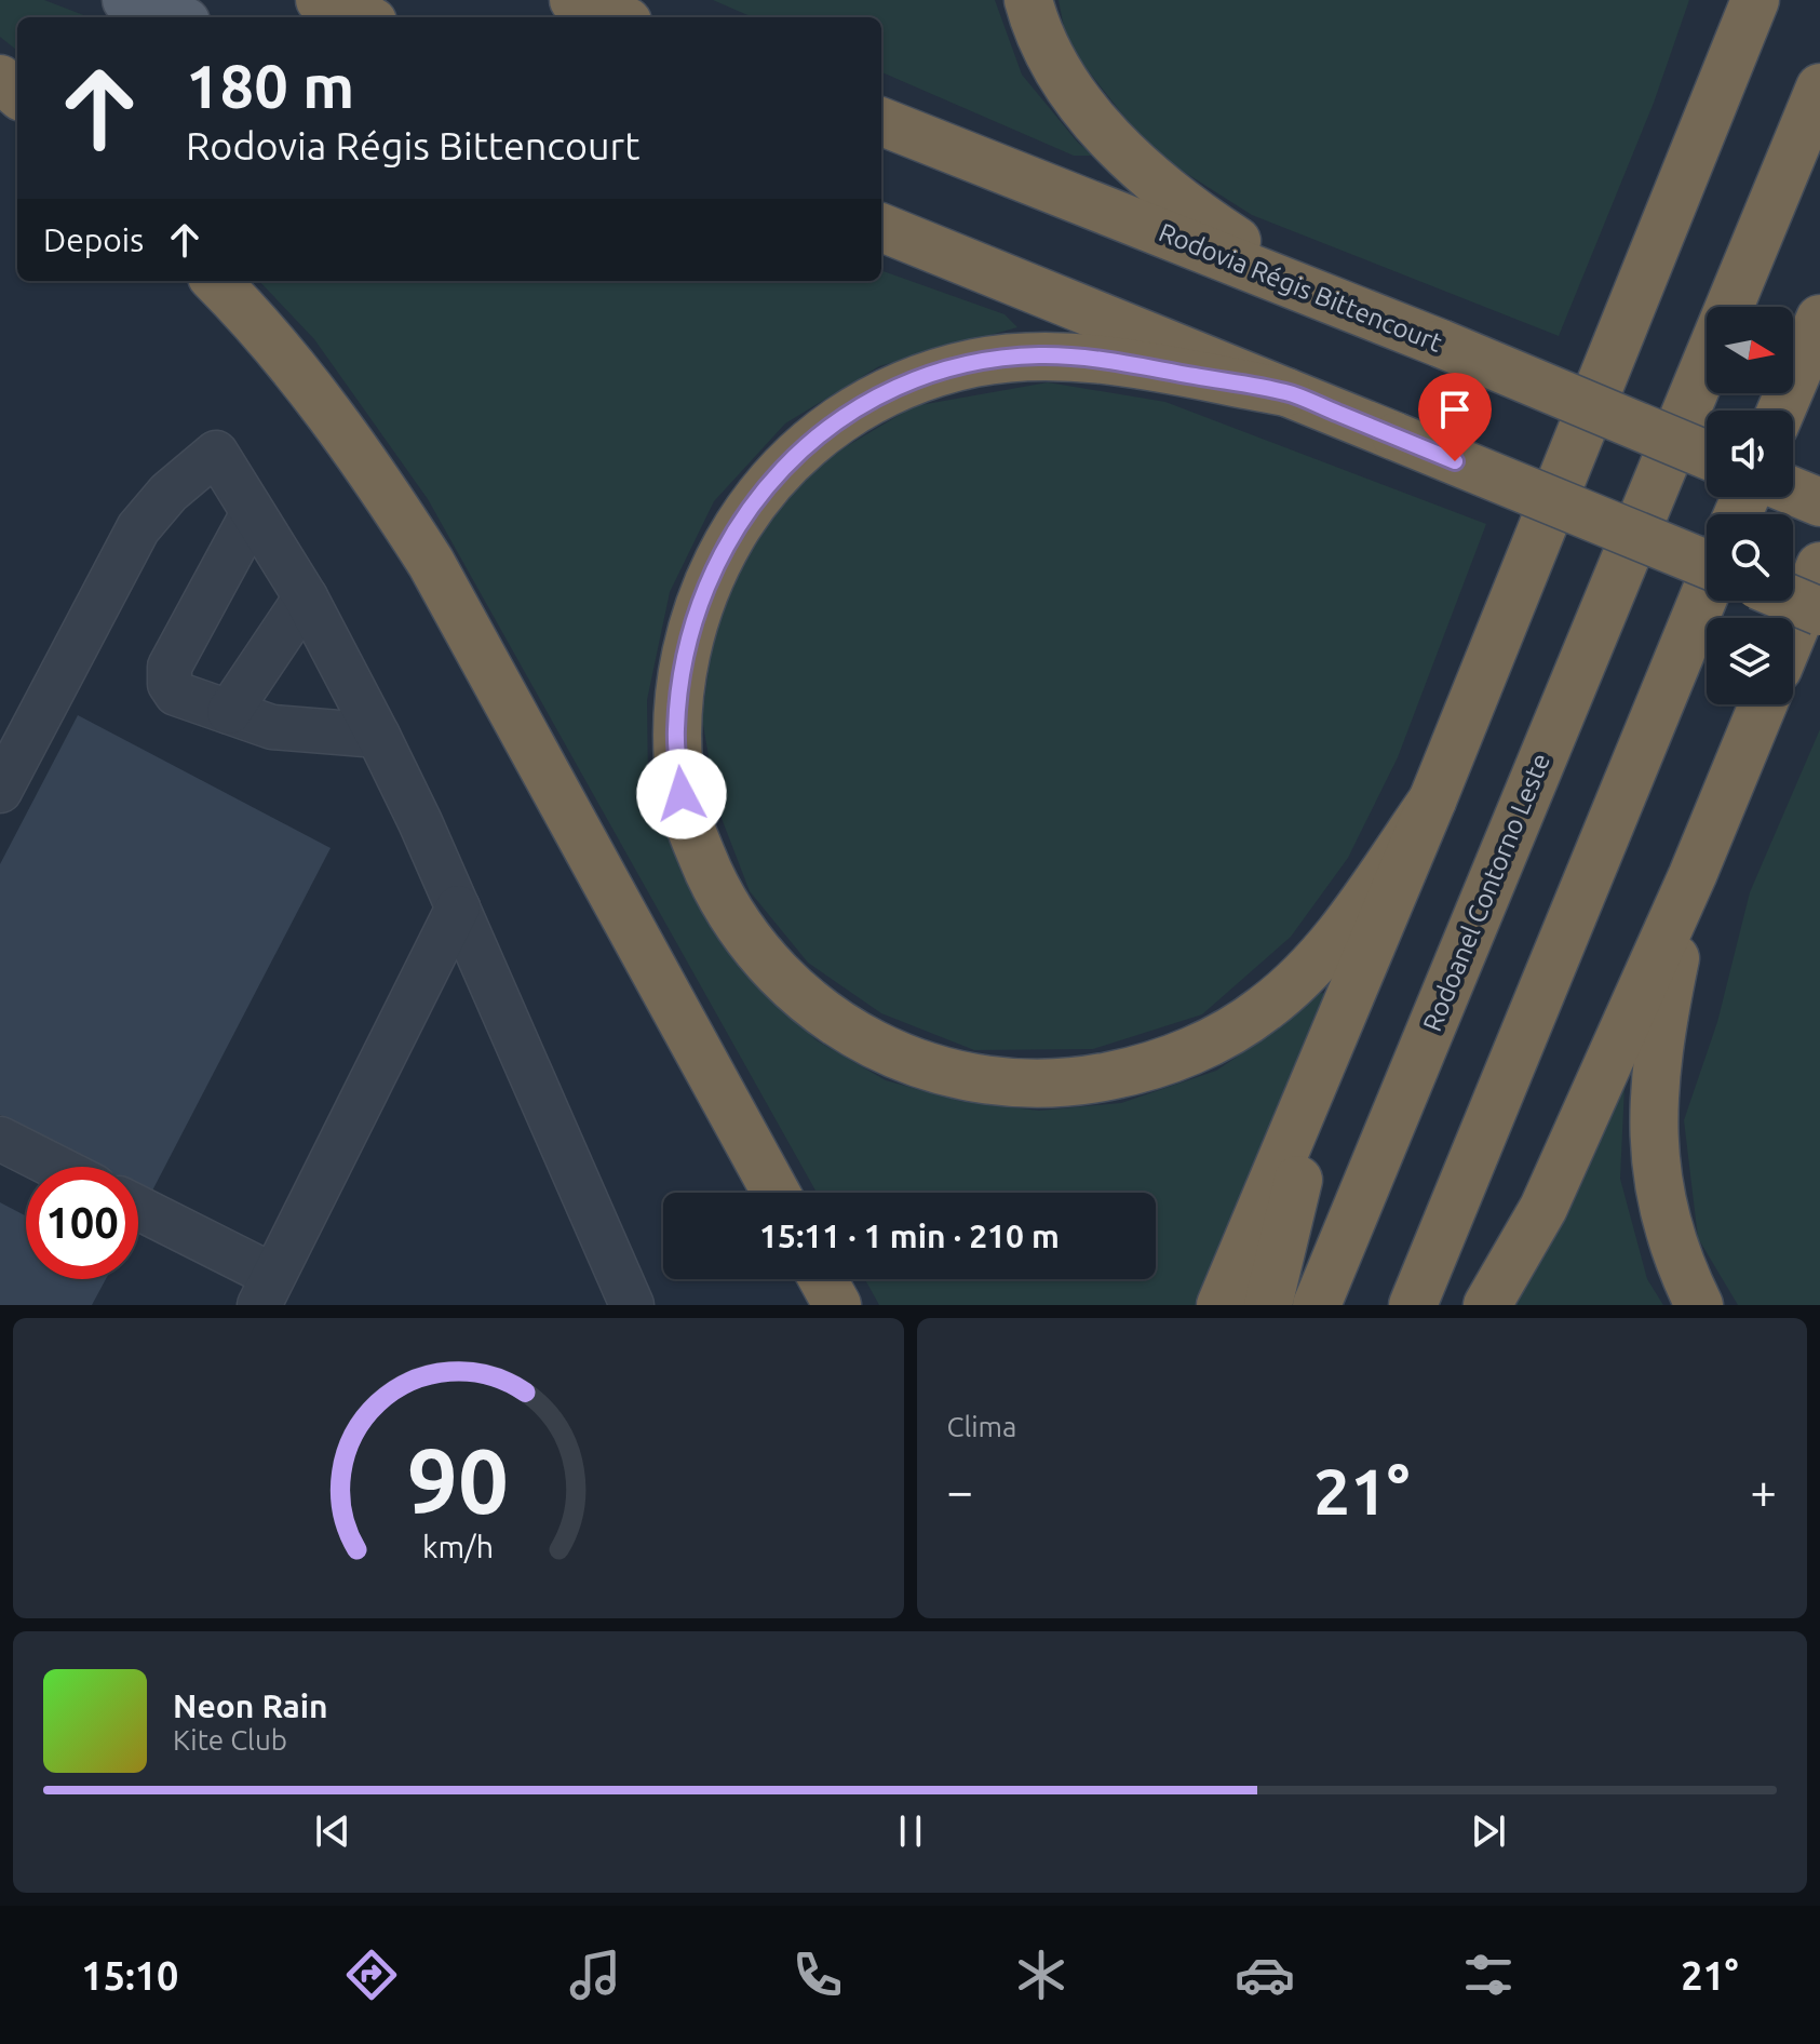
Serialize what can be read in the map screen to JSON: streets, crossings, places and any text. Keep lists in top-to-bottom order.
{
  "streets": {
    "highway": ["Rodovia Régis Bittencourt", "Rodoanel Contorno Leste"]
  },
  "north": "right",
  "page": {
    "turn": ["180 m", "Rodovia Régis Bittencourt"],
    "then": "Depois",
    "limit": "100",
    "trip": "15:11 · 1 min · 210 m",
    "tile": "Clima",
    "heat": ["−", "21°", "+"],
    "song": ["Neon Rain", "Kite Club"],
    "tabs": ["15:10", "21°"],
    "gauge": ["90", "km/h"]
  }
}
